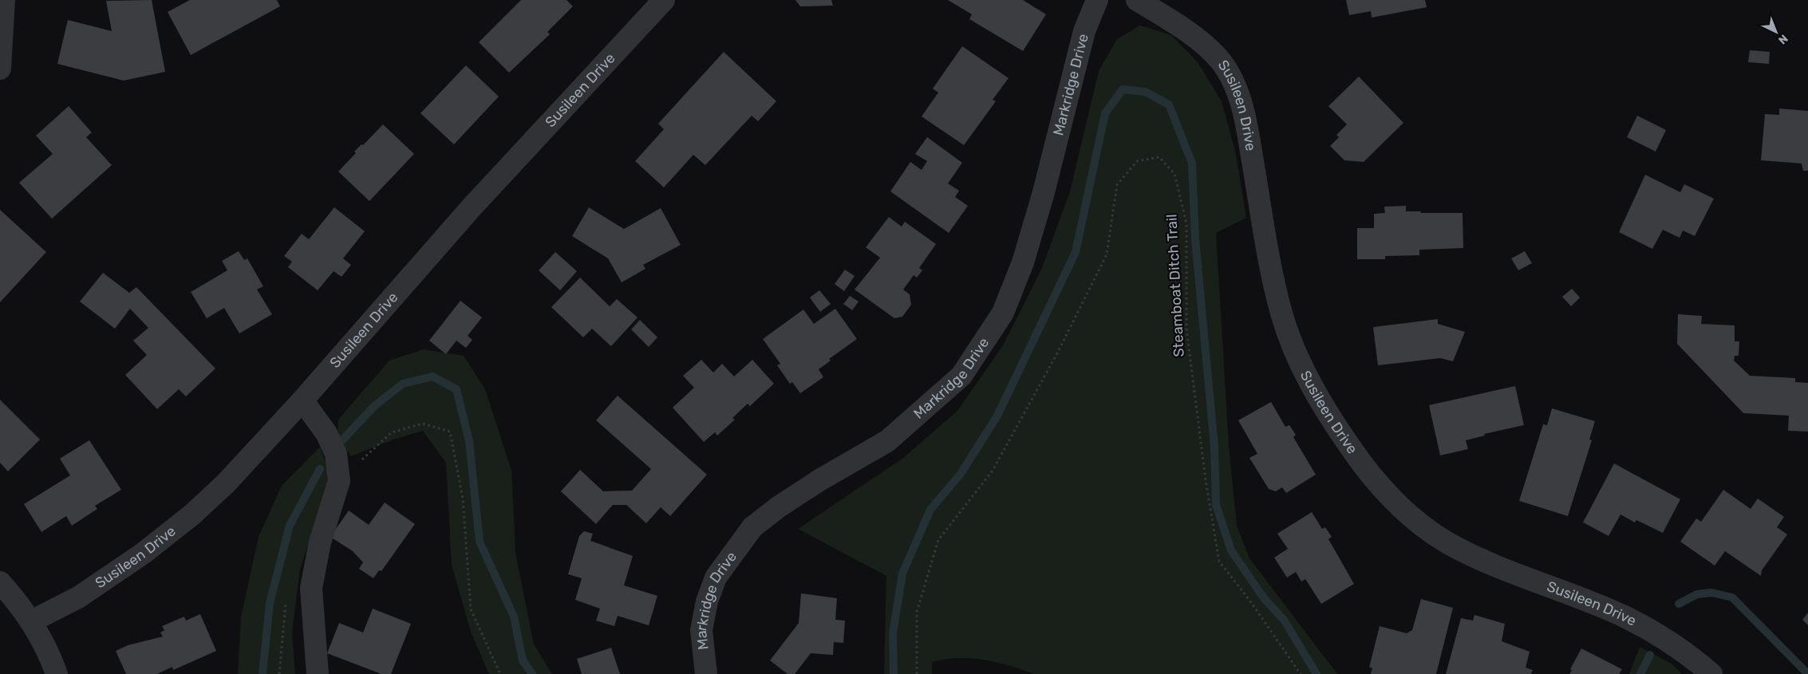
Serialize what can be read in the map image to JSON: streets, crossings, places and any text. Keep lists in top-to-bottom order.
{
  "streets": {
    "street": ["Markridge Drive", "Susileen Drive"],
    "path": ["Steamboat Ditch Trail"]
  },
  "north": "bottom right"
}
